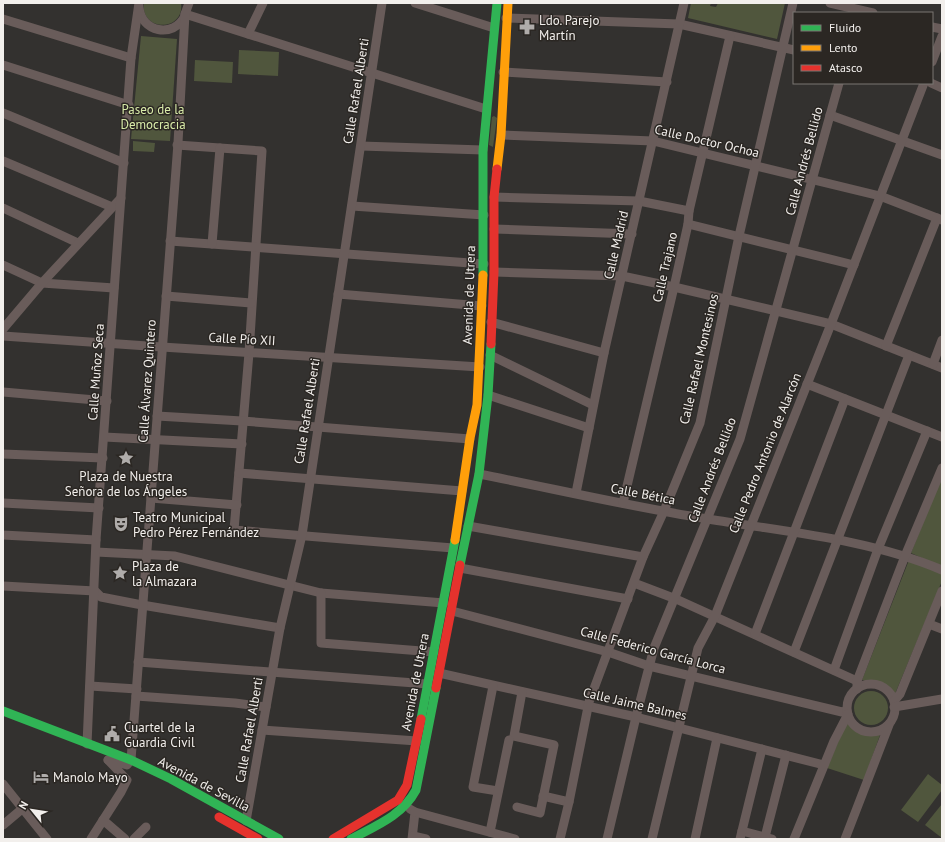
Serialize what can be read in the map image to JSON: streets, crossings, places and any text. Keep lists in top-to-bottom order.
{
  "streets": {
    "street": [
      "Calle Rafael Alberti",
      "Calle Doctor Ochoa",
      "Calle Andrés Bellido",
      "Calle Madrid",
      "Calle Trajano",
      "Avenida de Utrera",
      "Calle Pío XII",
      "Calle Rafael Montesinos",
      "Calle Muñoz Seca",
      "Calle Álvarez Quintero",
      "Calle Pedro Antonio de Alarcón",
      "Calle Bética",
      "Calle Federico García Lorca",
      "Calle Jaime Balmes",
      "Avenida de Sevilla"
    ]
  },
  "crossings": [
    ["Calle Rafael Alberti", "Calle Pío XII"],
    ["Calle Rafael Alberti", "Avenida de Sevilla"],
    ["Calle Doctor Ochoa", "Calle Andrés Bellido"],
    ["Calle Doctor Ochoa", "Calle Madrid"],
    ["Calle Doctor Ochoa", "Calle Trajano"],
    ["Calle Doctor Ochoa", "Avenida de Utrera"],
    ["Calle Doctor Ochoa", "Calle Rafael Montesinos"],
    ["Calle Doctor Ochoa", "Calle Pedro Antonio de Alarcón"],
    ["Calle Andrés Bellido", "Calle Bética"],
    ["Calle Andrés Bellido", "Calle Federico García Lorca"],
    ["Calle Andrés Bellido", "Calle Jaime Balmes"],
    ["Calle Madrid", "Calle Bética"],
    ["Calle Trajano", "Calle Bética"],
    ["Avenida de Utrera", "Calle Pío XII"],
    ["Avenida de Utrera", "Calle Bética"],
    ["Avenida de Utrera", "Calle Federico García Lorca"],
    ["Avenida de Utrera", "Calle Jaime Balmes"],
    ["Calle Pío XII", "Calle Muñoz Seca"],
    ["Calle Pío XII", "Calle Álvarez Quintero"],
    ["Calle Rafael Montesinos", "Calle Bética"],
    ["Calle Rafael Montesinos", "Calle Federico García Lorca"],
    ["Calle Rafael Montesinos", "Calle Jaime Balmes"],
    ["Calle Muñoz Seca", "Avenida de Sevilla"],
    ["Calle Álvarez Quintero", "Avenida de Sevilla"],
    ["Calle Pedro Antonio de Alarcón", "Calle Bética"],
    ["Calle Pedro Antonio de Alarcón", "Calle Federico García Lorca"],
    ["Calle Pedro Antonio de Alarcón", "Calle Jaime Balmes"]
  ],
  "parks": ["Paseo de la Democracia"],
  "places": {
    "pharmacy": ["Ldo. Parejo Martín"],
    "place": ["Plaza de Nuestra Señora de los Ángeles", "Plaza de la Almazara"],
    "theatre": ["Teatro Municipal Pedro Pérez Fernández"],
    "public building": ["Cuartel de la Guardia Civil"],
    "hotel": ["Manolo Mayo"]
  },
  "legend": ["Fluido", "Lento", "Atasco"],
  "north": "top left"
}
